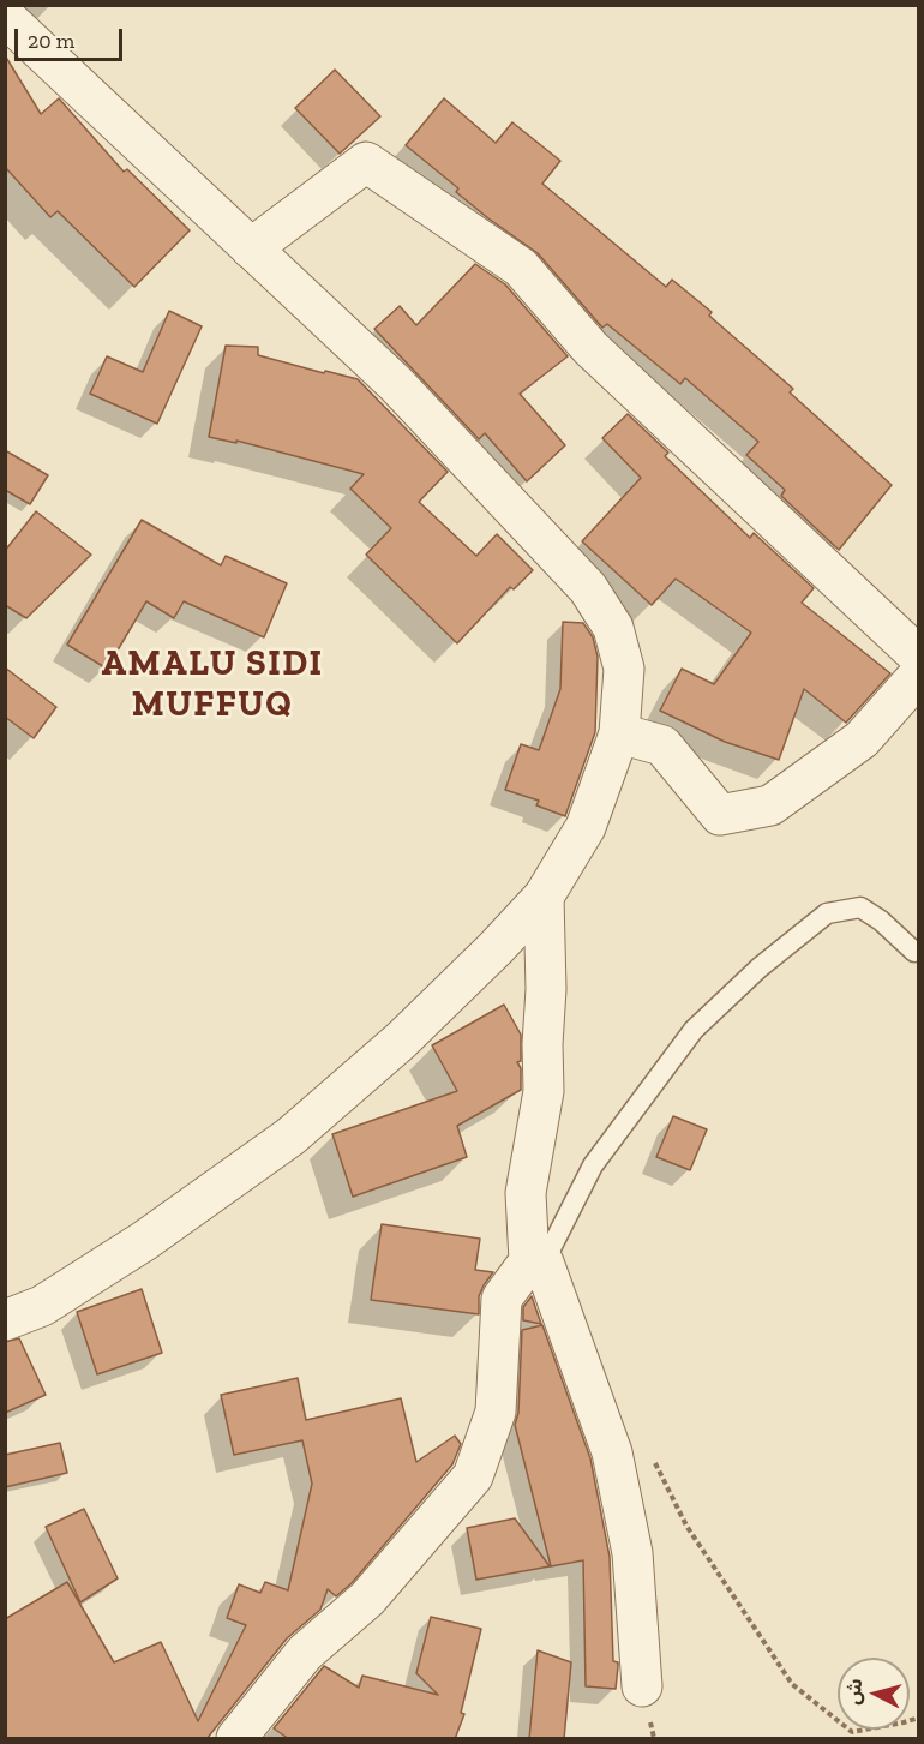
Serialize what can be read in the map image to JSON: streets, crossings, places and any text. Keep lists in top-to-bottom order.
{
  "districts": ["AMALU SIDI MUFFUQ"],
  "scale_bar": "20 m",
  "north": "left"
}
